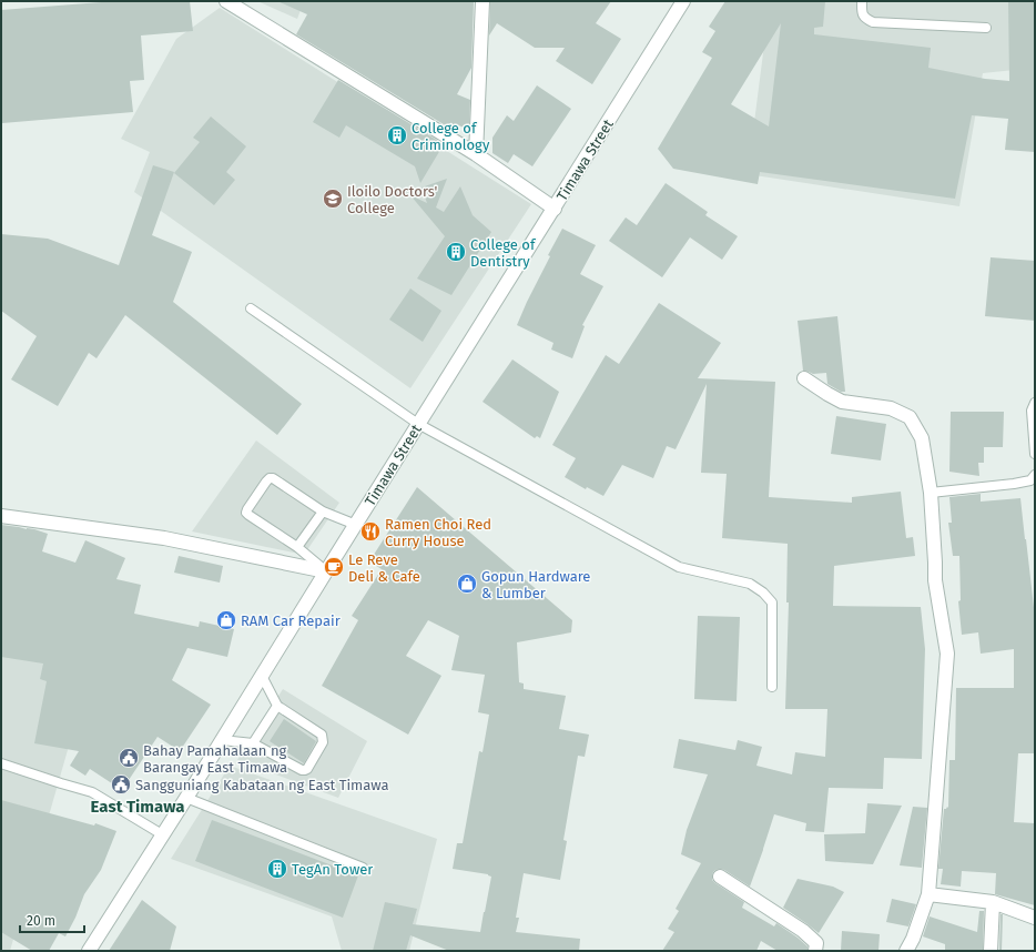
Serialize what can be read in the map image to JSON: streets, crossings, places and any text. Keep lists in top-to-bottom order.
{
  "streets": {
    "street": ["Timawa Street"]
  },
  "districts": ["East Timawa"],
  "places": {
    "building": ["College of Criminology", "College of Dentistry", "TegAn Tower"],
    "school or university": ["Iloilo Doctors' College"],
    "restaurant": ["Ramen Choi Red Curry House"],
    "cafe": ["Le Reve Deli & Cafe"],
    "shop": ["Gopun Hardware & Lumber", "RAM Car Repair"],
    "public building": ["Bahay Pamahalaan ng Barangay East Timawa", "Sangguniang Kabataan ng East Timawa"]
  },
  "scale_bar": "20 m"
}
